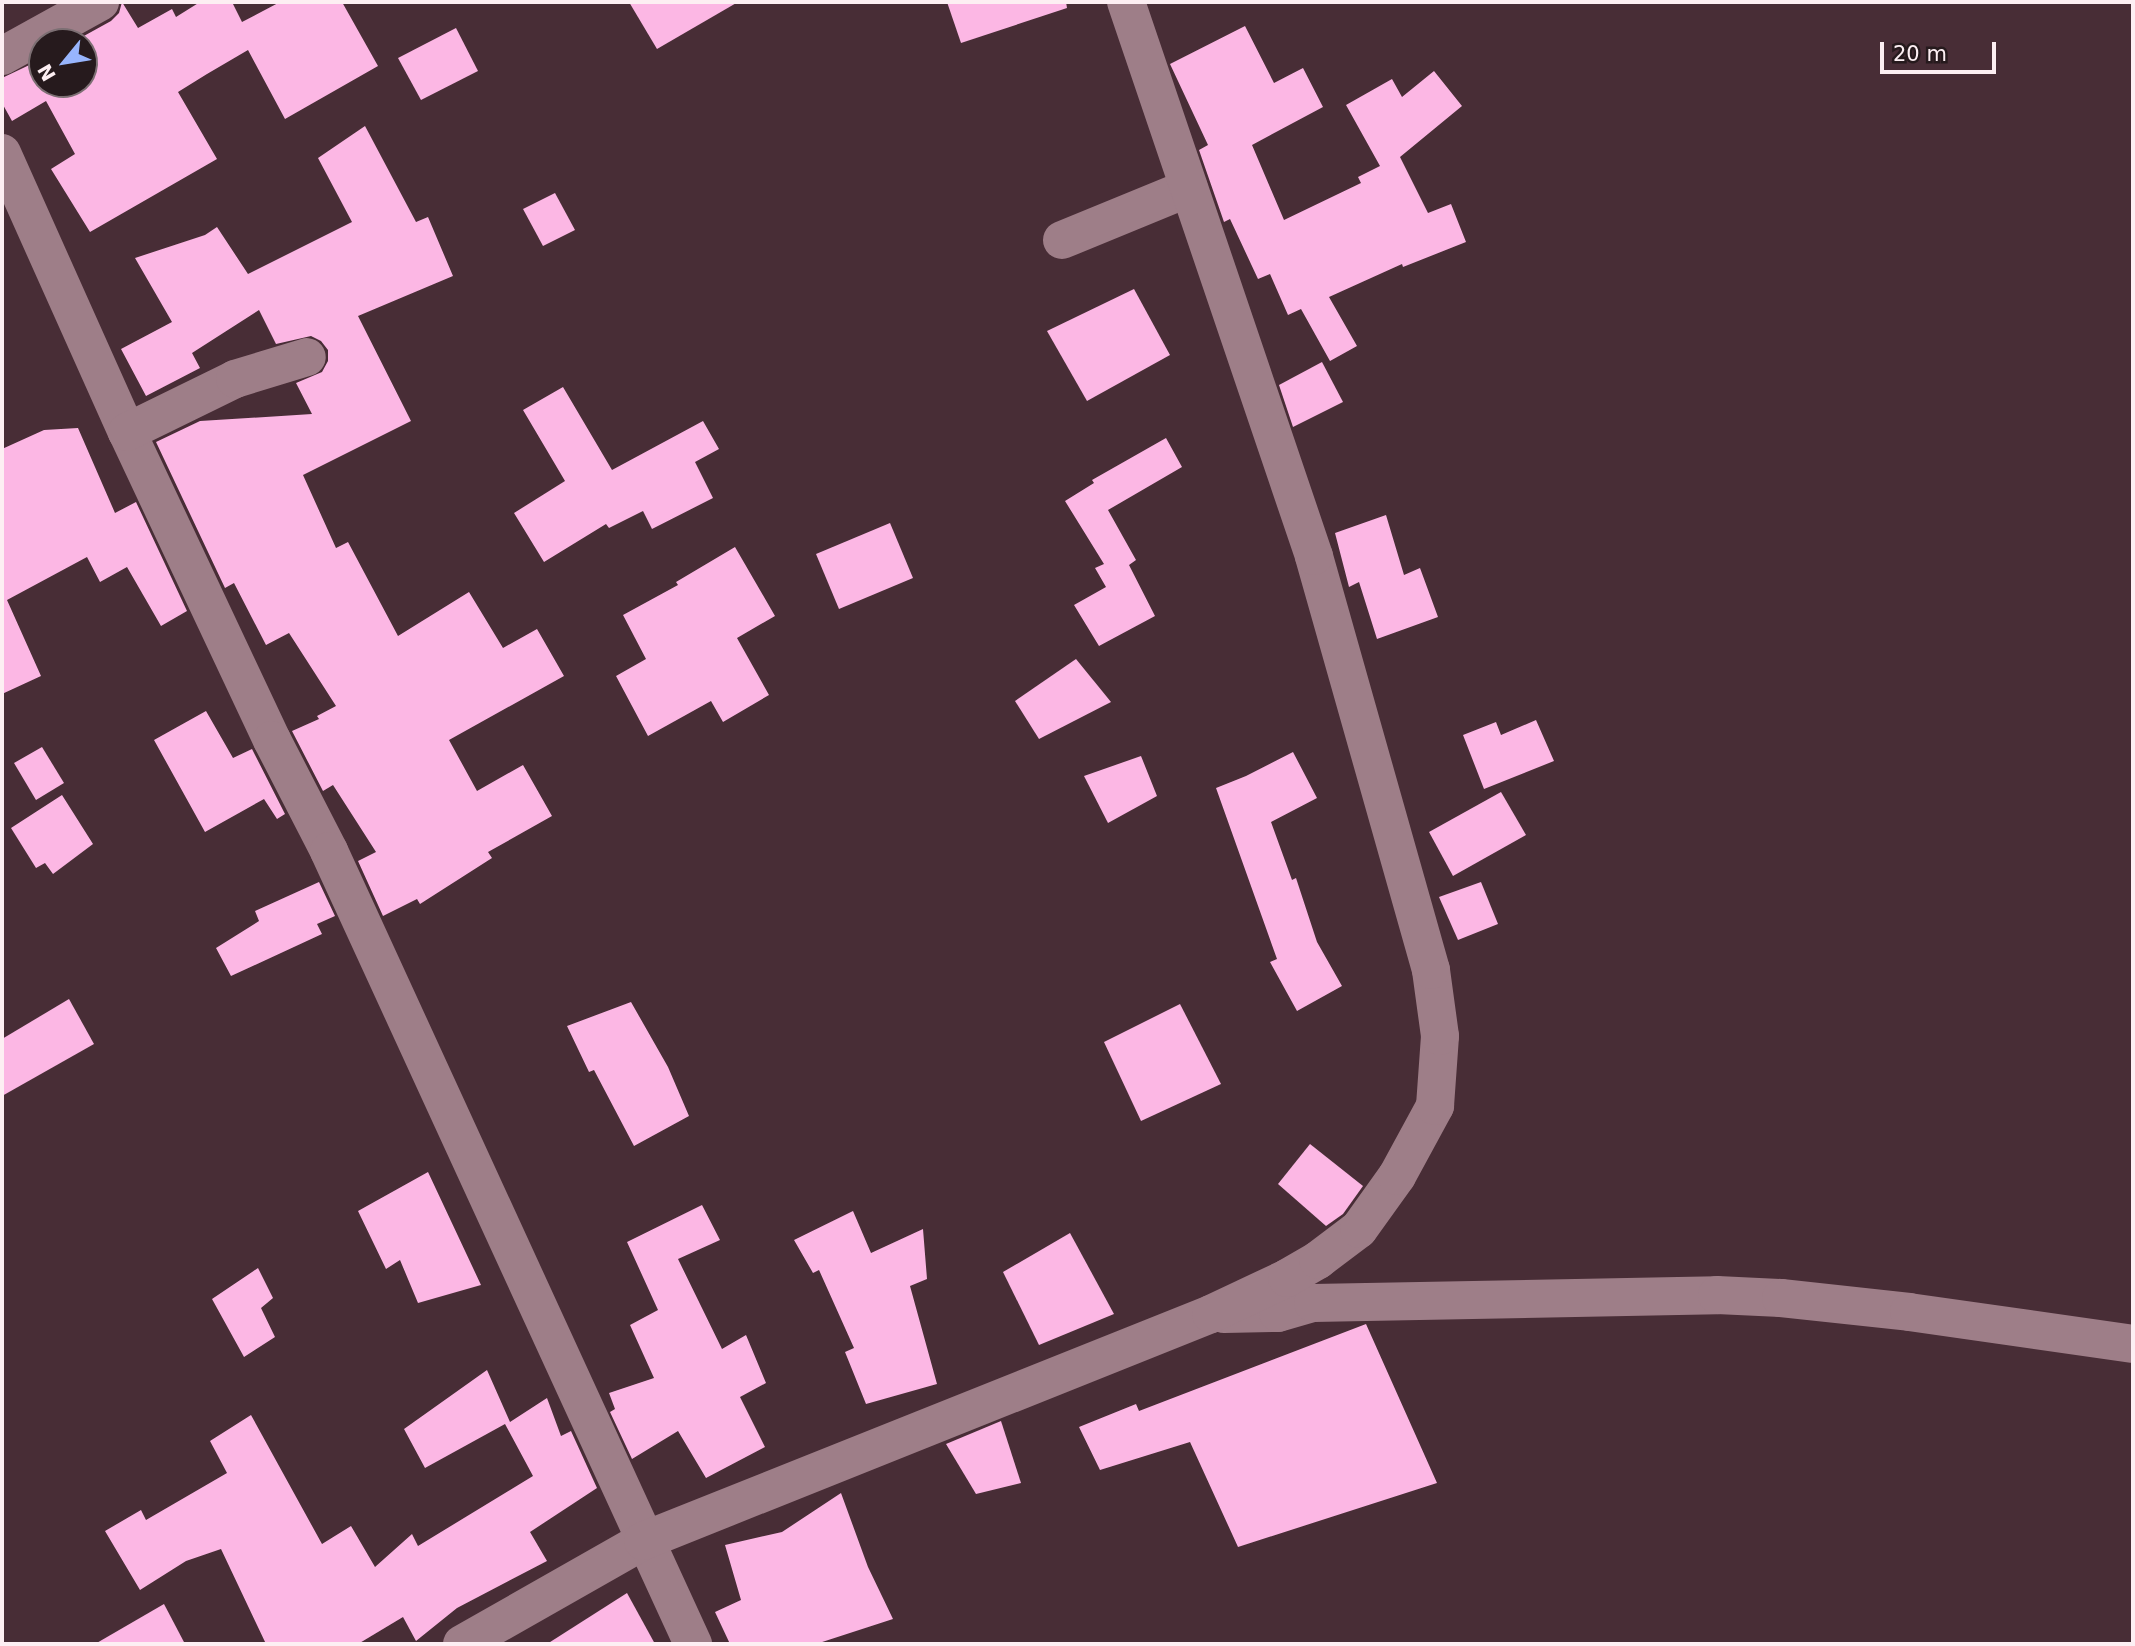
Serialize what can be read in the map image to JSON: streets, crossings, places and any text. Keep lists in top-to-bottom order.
{
  "scale_bar": "20 m",
  "north": "bottom left"
}
